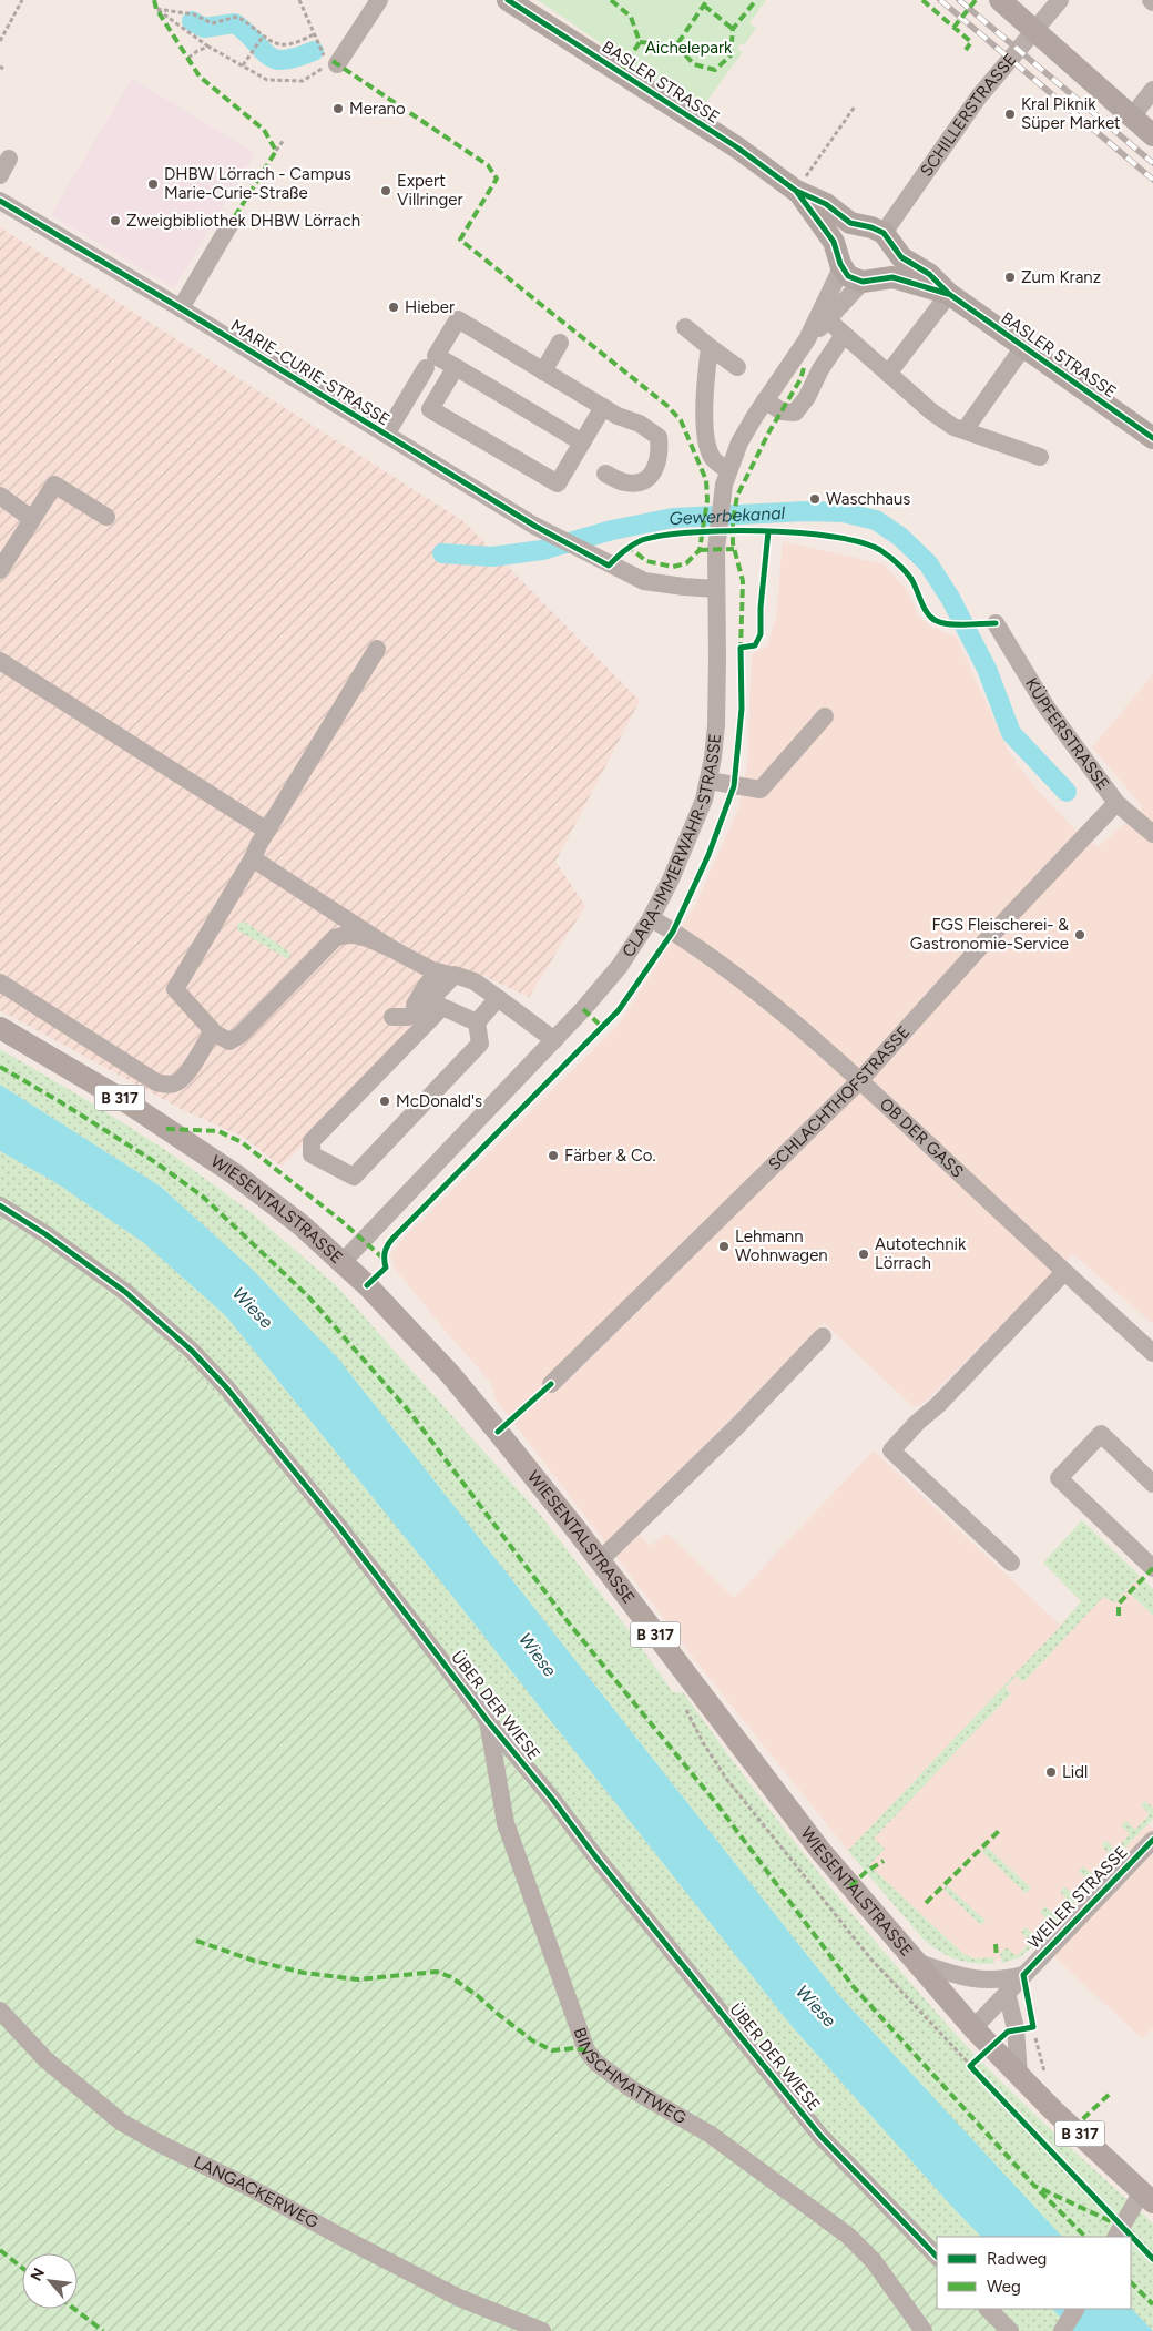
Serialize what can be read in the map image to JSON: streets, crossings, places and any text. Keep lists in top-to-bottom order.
{
  "streets": {
    "main road": ["BASLER STRASSE", "B 317", "WIESENTALSTRASSE"],
    "street": [
      "SCHILLERSTRASSE",
      "MARIE-CURIE-STRASSE",
      "KÜPFERSTRASSE",
      "CLARA-IMMERWAHR-STRASSE",
      "SCHLACHTHOFSTRASSE",
      "OB DER GASS",
      "ÜBER DER WIESE",
      "WEILER STRASSE",
      "BINSCHMATTWEG",
      "LANGACKERWEG"
    ]
  },
  "crossings": [
    ["BASLER STRASSE", "SCHILLERSTRASSE"],
    ["BASLER STRASSE", "CLARA-IMMERWAHR-STRASSE"],
    ["SCHILLERSTRASSE", "CLARA-IMMERWAHR-STRASSE"],
    ["MARIE-CURIE-STRASSE", "CLARA-IMMERWAHR-STRASSE"],
    ["KÜPFERSTRASSE", "SCHLACHTHOFSTRASSE"],
    ["CLARA-IMMERWAHR-STRASSE", "OB DER GASS"],
    ["CLARA-IMMERWAHR-STRASSE", "WIESENTALSTRASSE"],
    ["SCHLACHTHOFSTRASSE", "OB DER GASS"],
    ["WIESENTALSTRASSE", "WEILER STRASSE"],
    ["ÜBER DER WIESE", "BINSCHMATTWEG"]
  ],
  "water": ["Gewerbekanal", "Wiese"],
  "parks": ["Aichelepark"],
  "places": [
    "Merano",
    "Kral Piknik Süper Market",
    "DHBW Lörrach - Campus Marie-Curie-Straße",
    "Expert Villringer",
    "Zweigbibliothek DHBW Lörrach",
    "Zum Kranz",
    "Hieber",
    "Waschhaus",
    "FGS Fleischerei- & Gastronomie-Service",
    "McDonald's",
    "Färber & Co.",
    "Lehmann Wohnwagen",
    "Autotechnik Lörrach",
    "Lidl"
  ],
  "legend": ["Radweg", "Weg"],
  "north": "top left"
}
